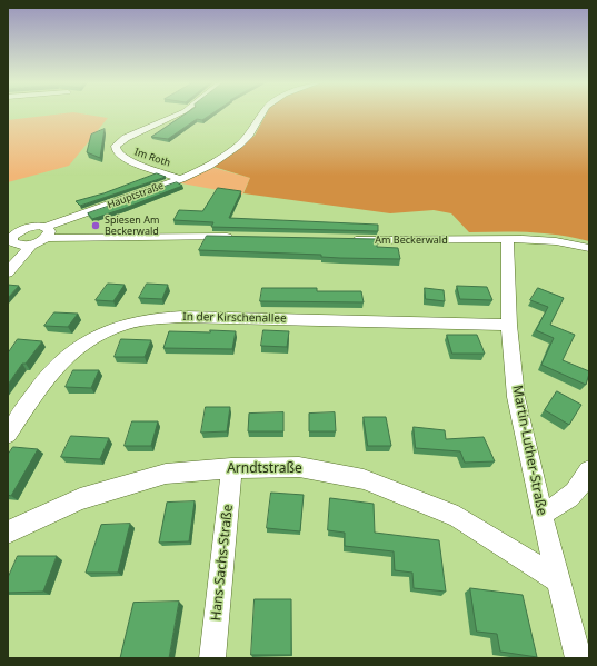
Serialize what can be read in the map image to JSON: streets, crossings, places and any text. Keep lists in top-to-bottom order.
{
  "streets": {
    "street": [
      "Im Roth",
      "Hauptstraße",
      "Am Beckerwald",
      "In der Kirschenallee",
      "Martin-Luther-Straße",
      "Arndtstraße",
      "Hans-Sachs-Straße"
    ]
  },
  "crossings": [
    ["Im Roth", "Hauptstraße"],
    ["Am Beckerwald", "Martin-Luther-Straße"],
    ["In der Kirschenallee", "Martin-Luther-Straße"],
    ["Martin-Luther-Straße", "Arndtstraße"],
    ["Arndtstraße", "Hans-Sachs-Straße"]
  ],
  "places": ["Spiesen Am Beckerwald"]
}
